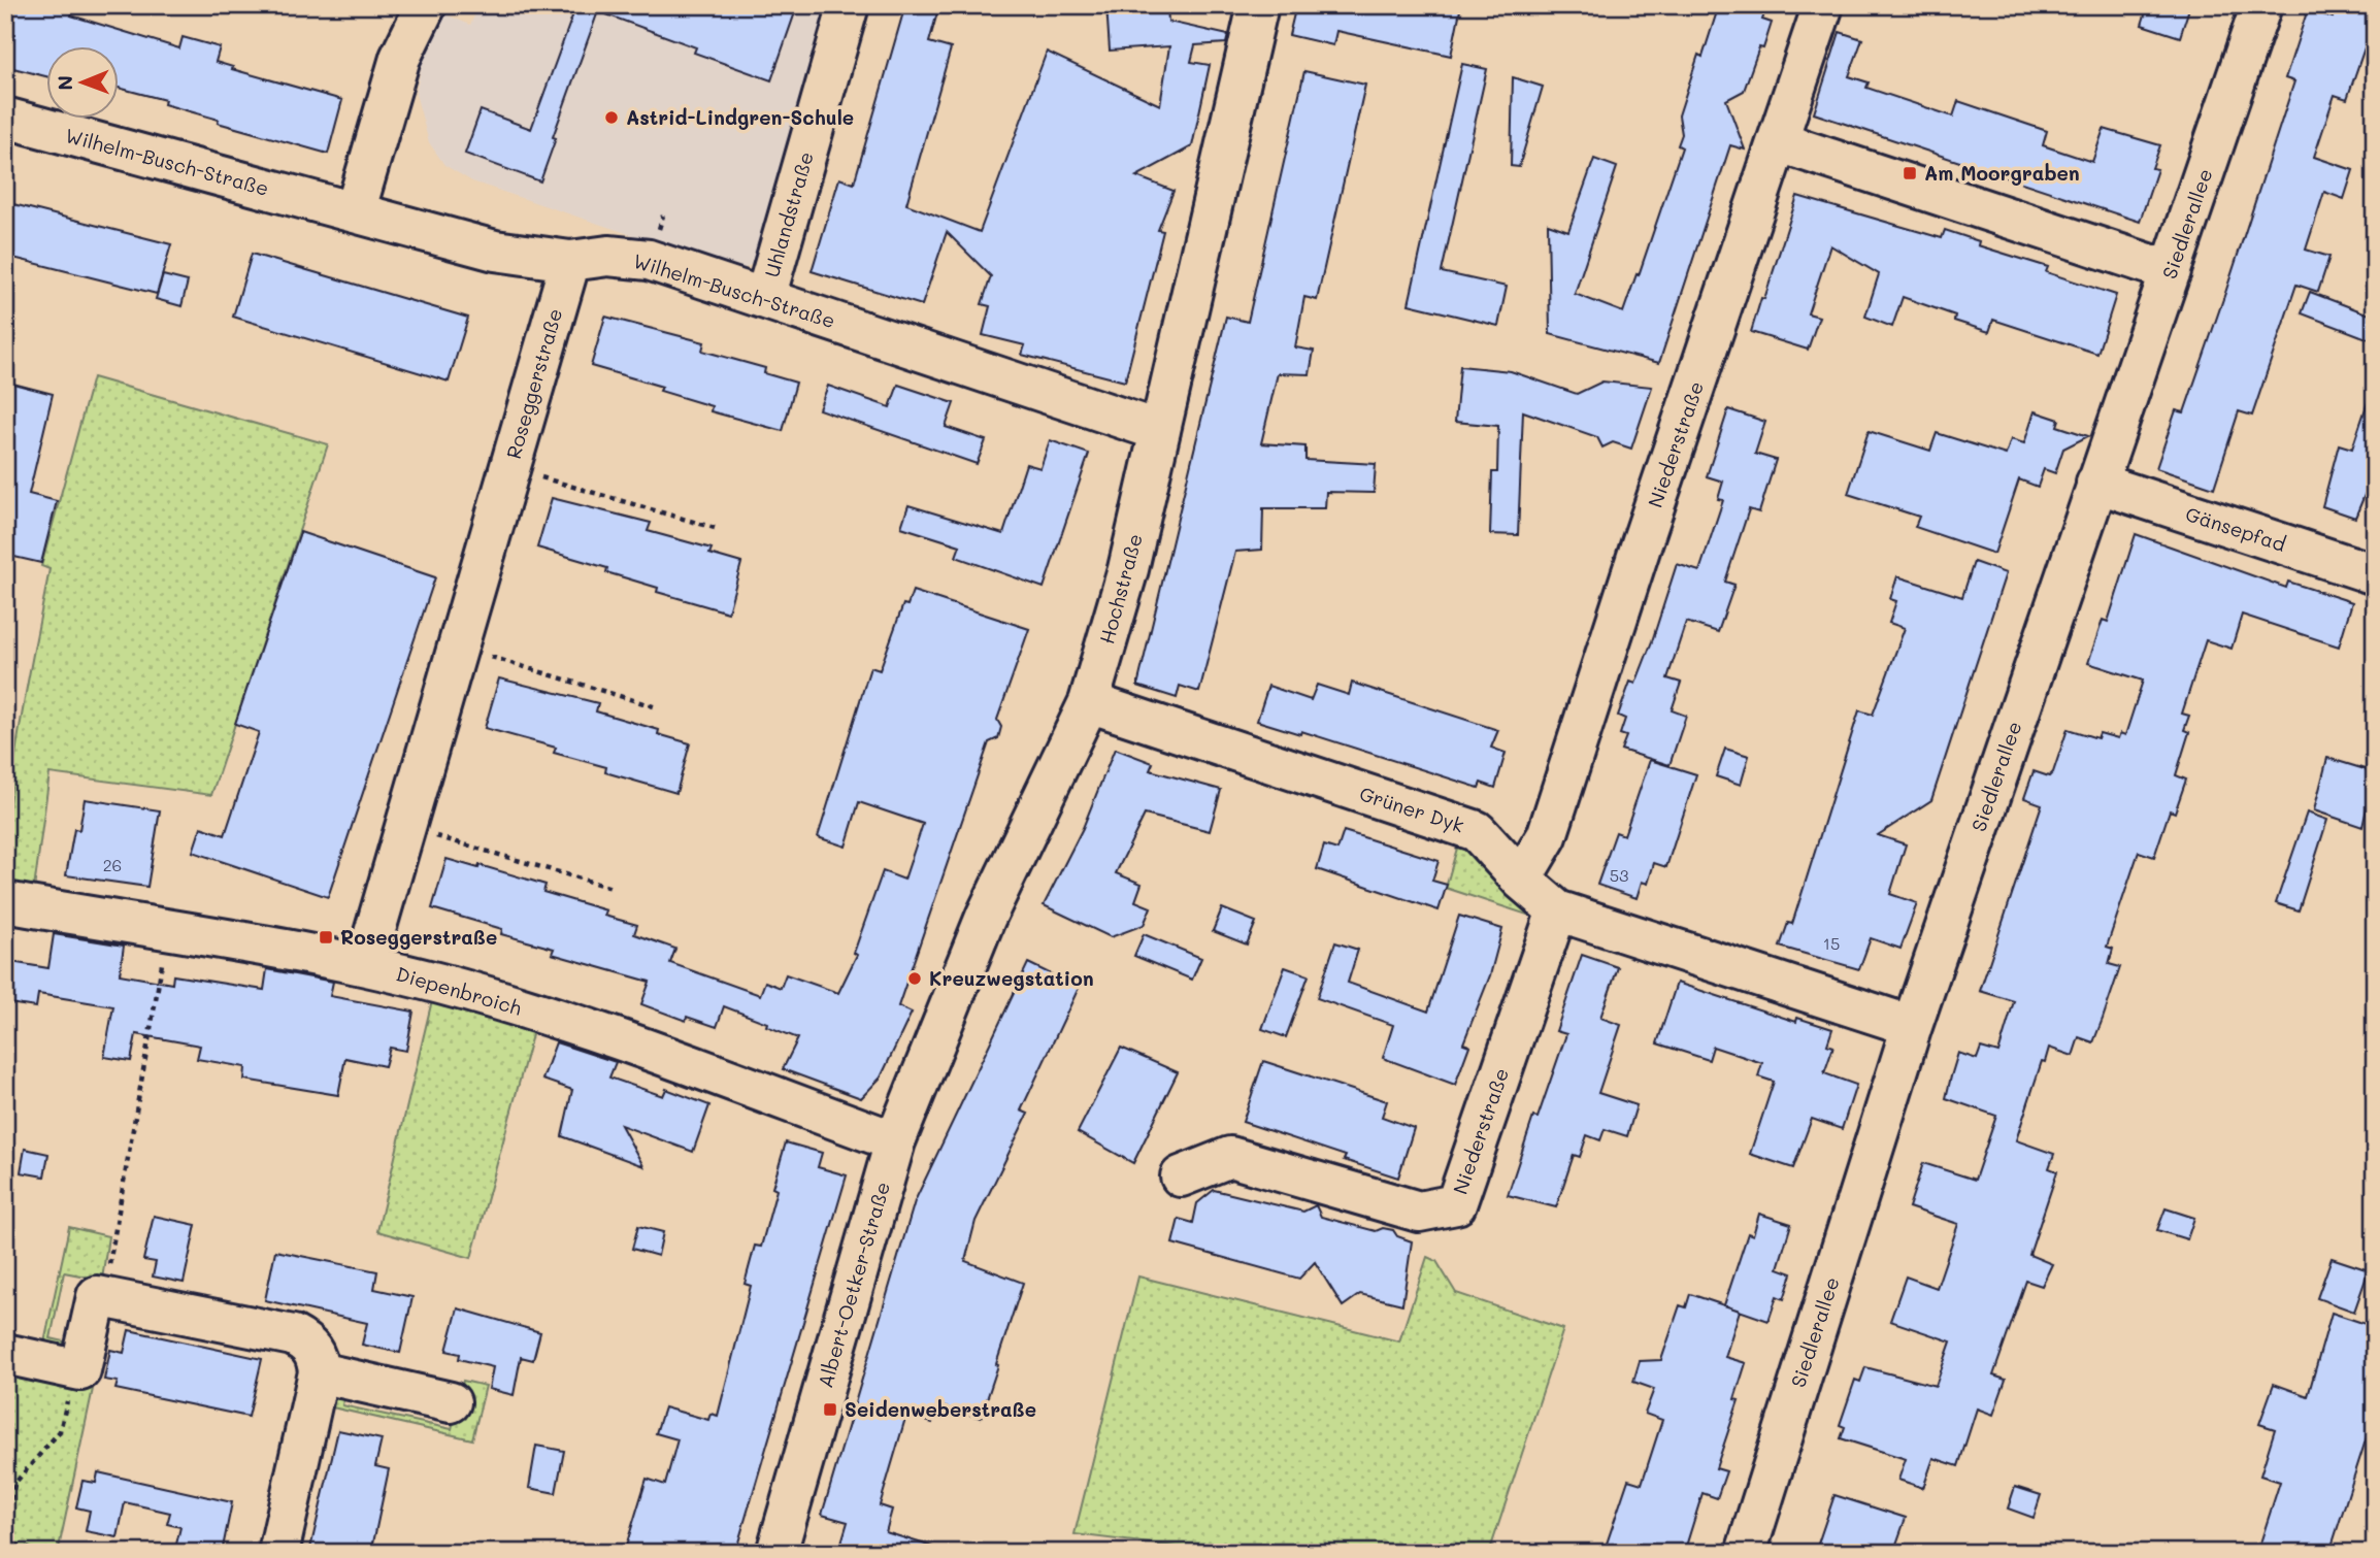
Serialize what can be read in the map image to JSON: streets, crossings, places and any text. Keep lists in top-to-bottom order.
{
  "streets": {
    "street": [
      "Wilhelm-Busch-Straße",
      "Uhlandstraße",
      "Siedlerallee",
      "Roseggerstraße",
      "Niederstraße",
      "Gänsepfad",
      "Hochstraße",
      "Grüner Dyk",
      "Diepenbroich",
      "Albert-Oetker-Straße"
    ]
  },
  "crossings": [
    ["Wilhelm-Busch-Straße", "Uhlandstraße"],
    ["Wilhelm-Busch-Straße", "Roseggerstraße"],
    ["Wilhelm-Busch-Straße", "Hochstraße"],
    ["Siedlerallee", "Gänsepfad"],
    ["Siedlerallee", "Grüner Dyk"],
    ["Roseggerstraße", "Diepenbroich"],
    ["Niederstraße", "Grüner Dyk"],
    ["Hochstraße", "Grüner Dyk"],
    ["Hochstraße", "Diepenbroich"],
    ["Hochstraße", "Albert-Oetker-Straße"],
    ["Diepenbroich", "Albert-Oetker-Straße"]
  ],
  "places": {
    "other": ["Astrid-Lindgren-Schule", "Kreuzwegstation"],
    "transit": ["Am Moorgraben", "Roseggerstraße", "Seidenweberstraße"]
  },
  "house_numbers": ["26", "53", "15"],
  "north": "left"
}
